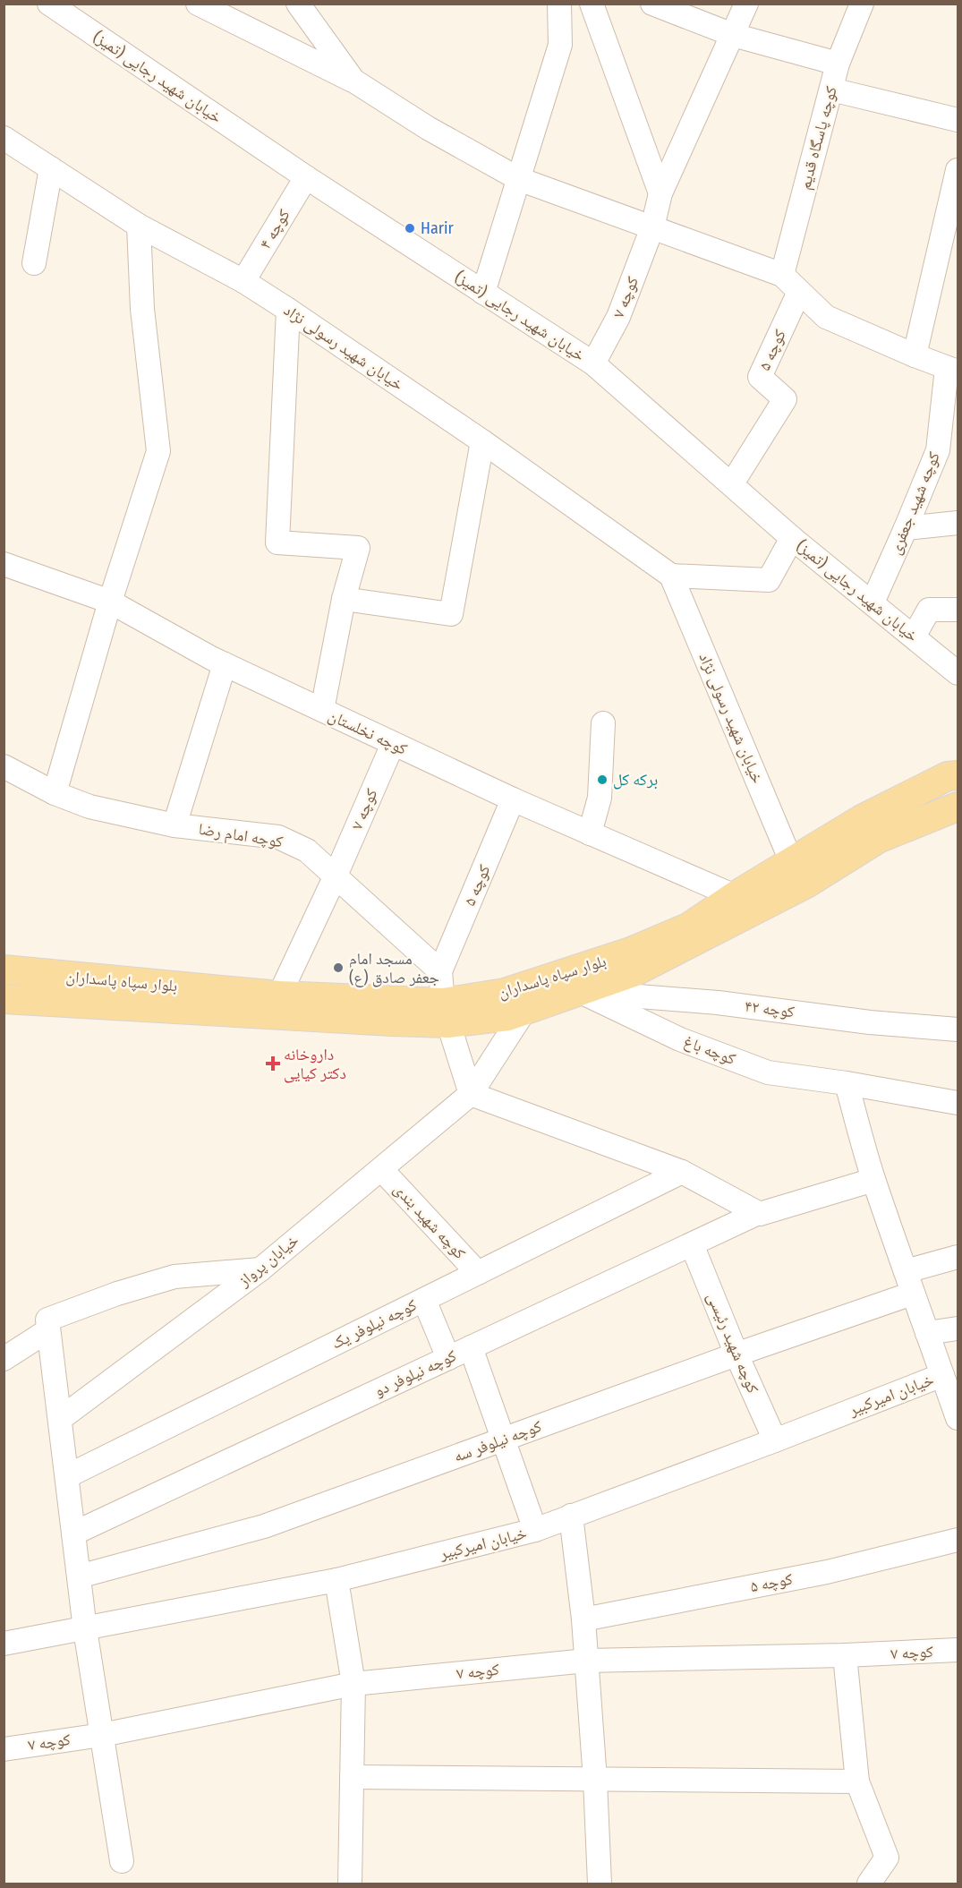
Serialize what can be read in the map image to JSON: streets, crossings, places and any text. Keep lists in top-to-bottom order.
{
  "streets": {
    "main road": ["بلوار سپاه پاسداران"],
    "street": [
      "خیابان شهید رجایی (تمیز)",
      "کوچه پاسگاه قدیم",
      "کوچه ۴",
      "کوچه ۷",
      "خیابان شهید رسولی نژاد",
      "کوچه ۵",
      "کوچه شهید جعفری",
      "کوچه نخلستان",
      "کوچه امام رضا",
      "کوچه ۴۲",
      "کوچه باغ",
      "کوچه شهید بندی",
      "خیابان پرواز",
      "کوچه نیلوفر یک",
      "کوچه شهید رئیسی",
      "کوچه نیلوفر دو",
      "خیابان امیرکبیر",
      "کوچه نیلوفر سه"
    ]
  },
  "crossings": [
    ["خیابان شهید رجایی (تمیز)", "کوچه ۴"],
    ["خیابان شهید رجایی (تمیز)", "کوچه ۷"],
    ["خیابان شهید رجایی (تمیز)", "کوچه ۵"],
    ["خیابان شهید رجایی (تمیز)", "کوچه شهید جعفری"],
    ["کوچه ۴", "خیابان شهید رسولی نژاد"],
    ["کوچه ۷", "کوچه نخلستان"],
    ["کوچه ۷", "کوچه امام رضا"],
    ["کوچه ۷", "بلوار سپاه پاسداران"],
    ["خیابان شهید رسولی نژاد", "بلوار سپاه پاسداران"],
    ["کوچه ۵", "کوچه نخلستان"],
    ["کوچه ۵", "کوچه امام رضا"],
    ["کوچه نخلستان", "بلوار سپاه پاسداران"],
    ["بلوار سپاه پاسداران", "کوچه ۴۲"],
    ["بلوار سپاه پاسداران", "کوچه باغ"],
    ["بلوار سپاه پاسداران", "خیابان پرواز"],
    ["کوچه ۴۲", "کوچه باغ"],
    ["کوچه شهید بندی", "خیابان پرواز"],
    ["کوچه شهید بندی", "کوچه نیلوفر یک"],
    ["کوچه شهید رئیسی", "کوچه نیلوفر دو"],
    ["کوچه شهید رئیسی", "خیابان امیرکبیر"],
    ["کوچه شهید رئیسی", "کوچه نیلوفر سه"]
  ],
  "places": {
    "other": ["Harir", "برکه کل", "مسجد امام جعفر صادق (ع)"],
    "health": ["داروخانه دکتر کیایی"]
  }
}
